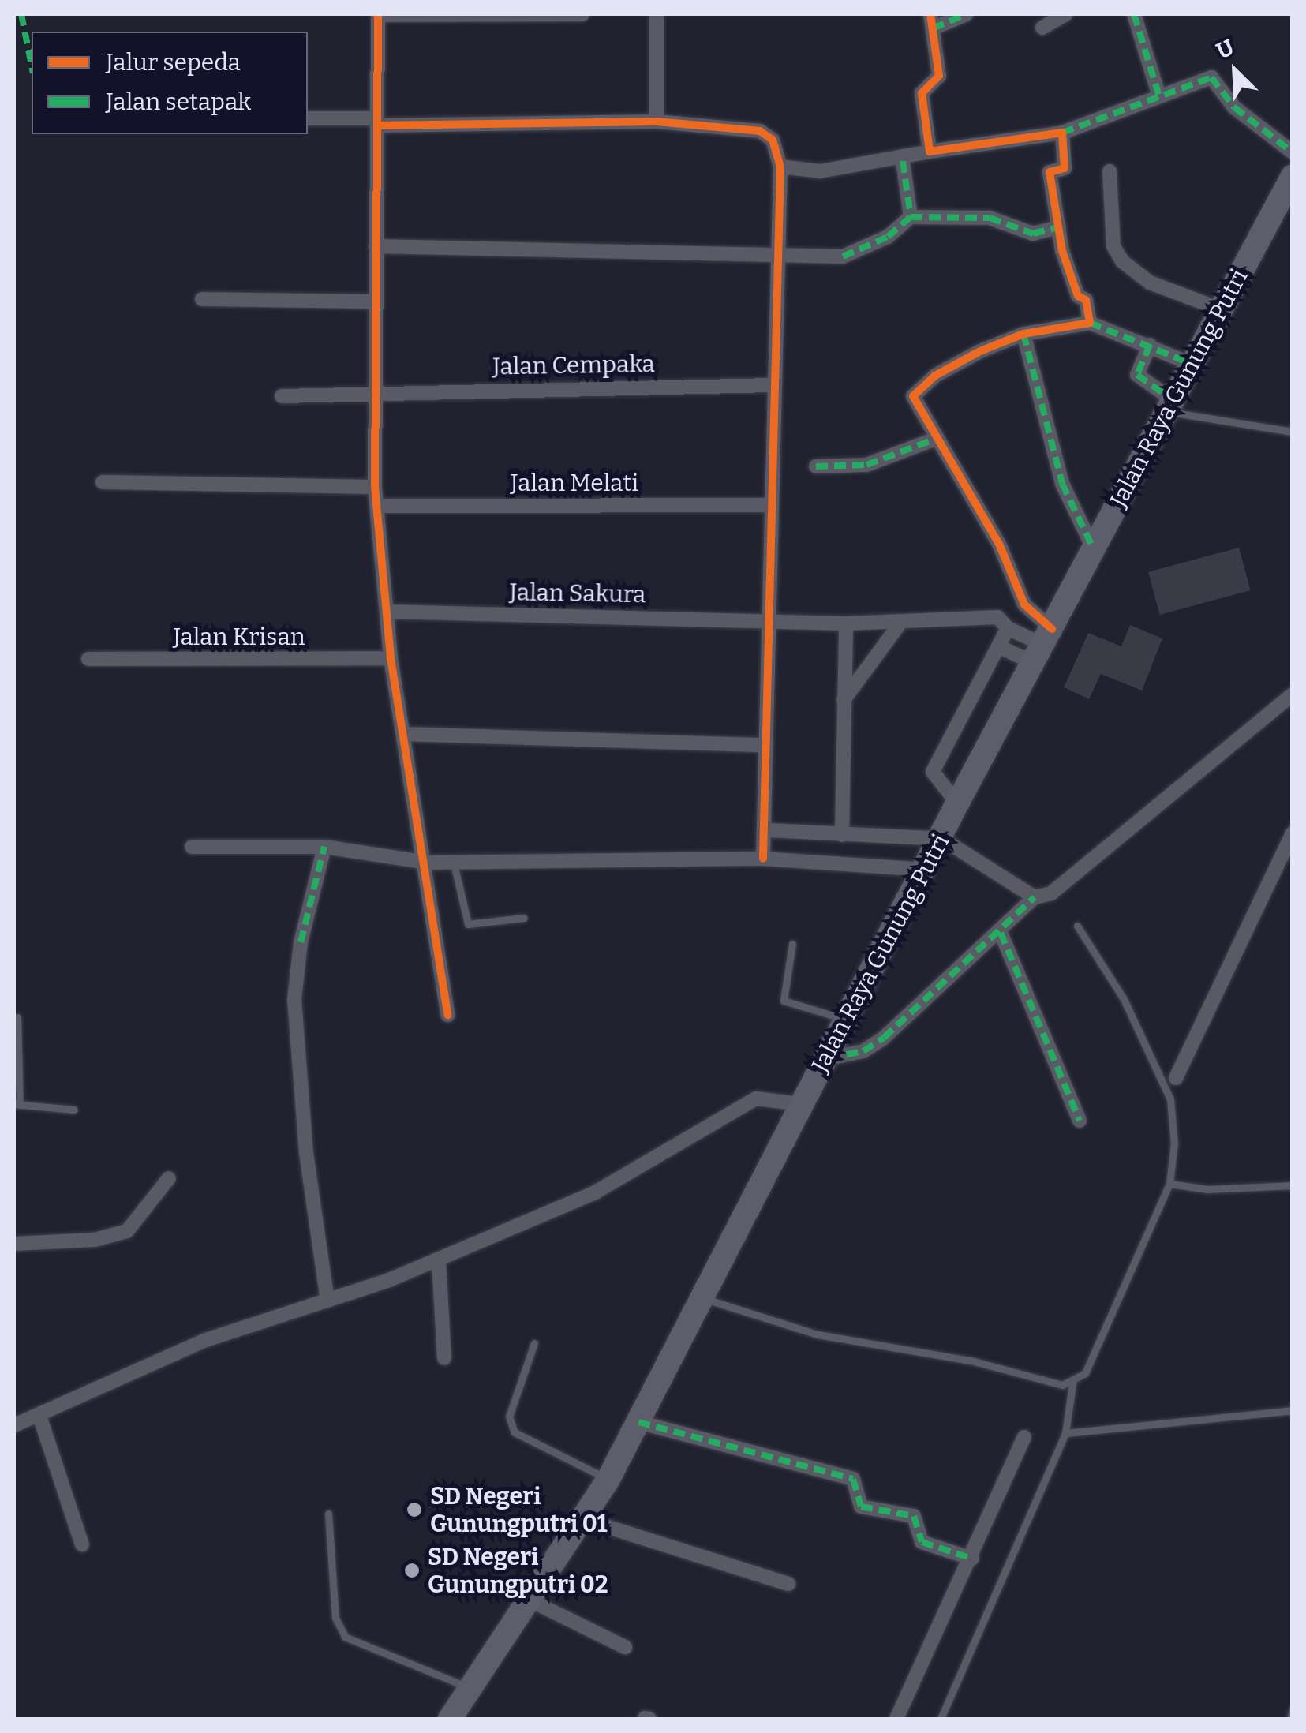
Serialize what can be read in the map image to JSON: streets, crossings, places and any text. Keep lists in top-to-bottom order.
{
  "streets": {
    "main road": ["Jalan Raya Gunung Putri"],
    "street": [
      "Jalan Cempaka",
      "Jalan Melati",
      "Jalan Sakura",
      "Jalan Krisan"
    ]
  },
  "crossings": [
    ["Jalan Raya Gunung Putri", "Jalan Sakura"]
  ],
  "places": ["SD Negeri Gunungputri 01", "SD Negeri Gunungputri 02"],
  "legend": ["Jalur sepeda", "Jalan setapak"],
  "north": "top left"
}
